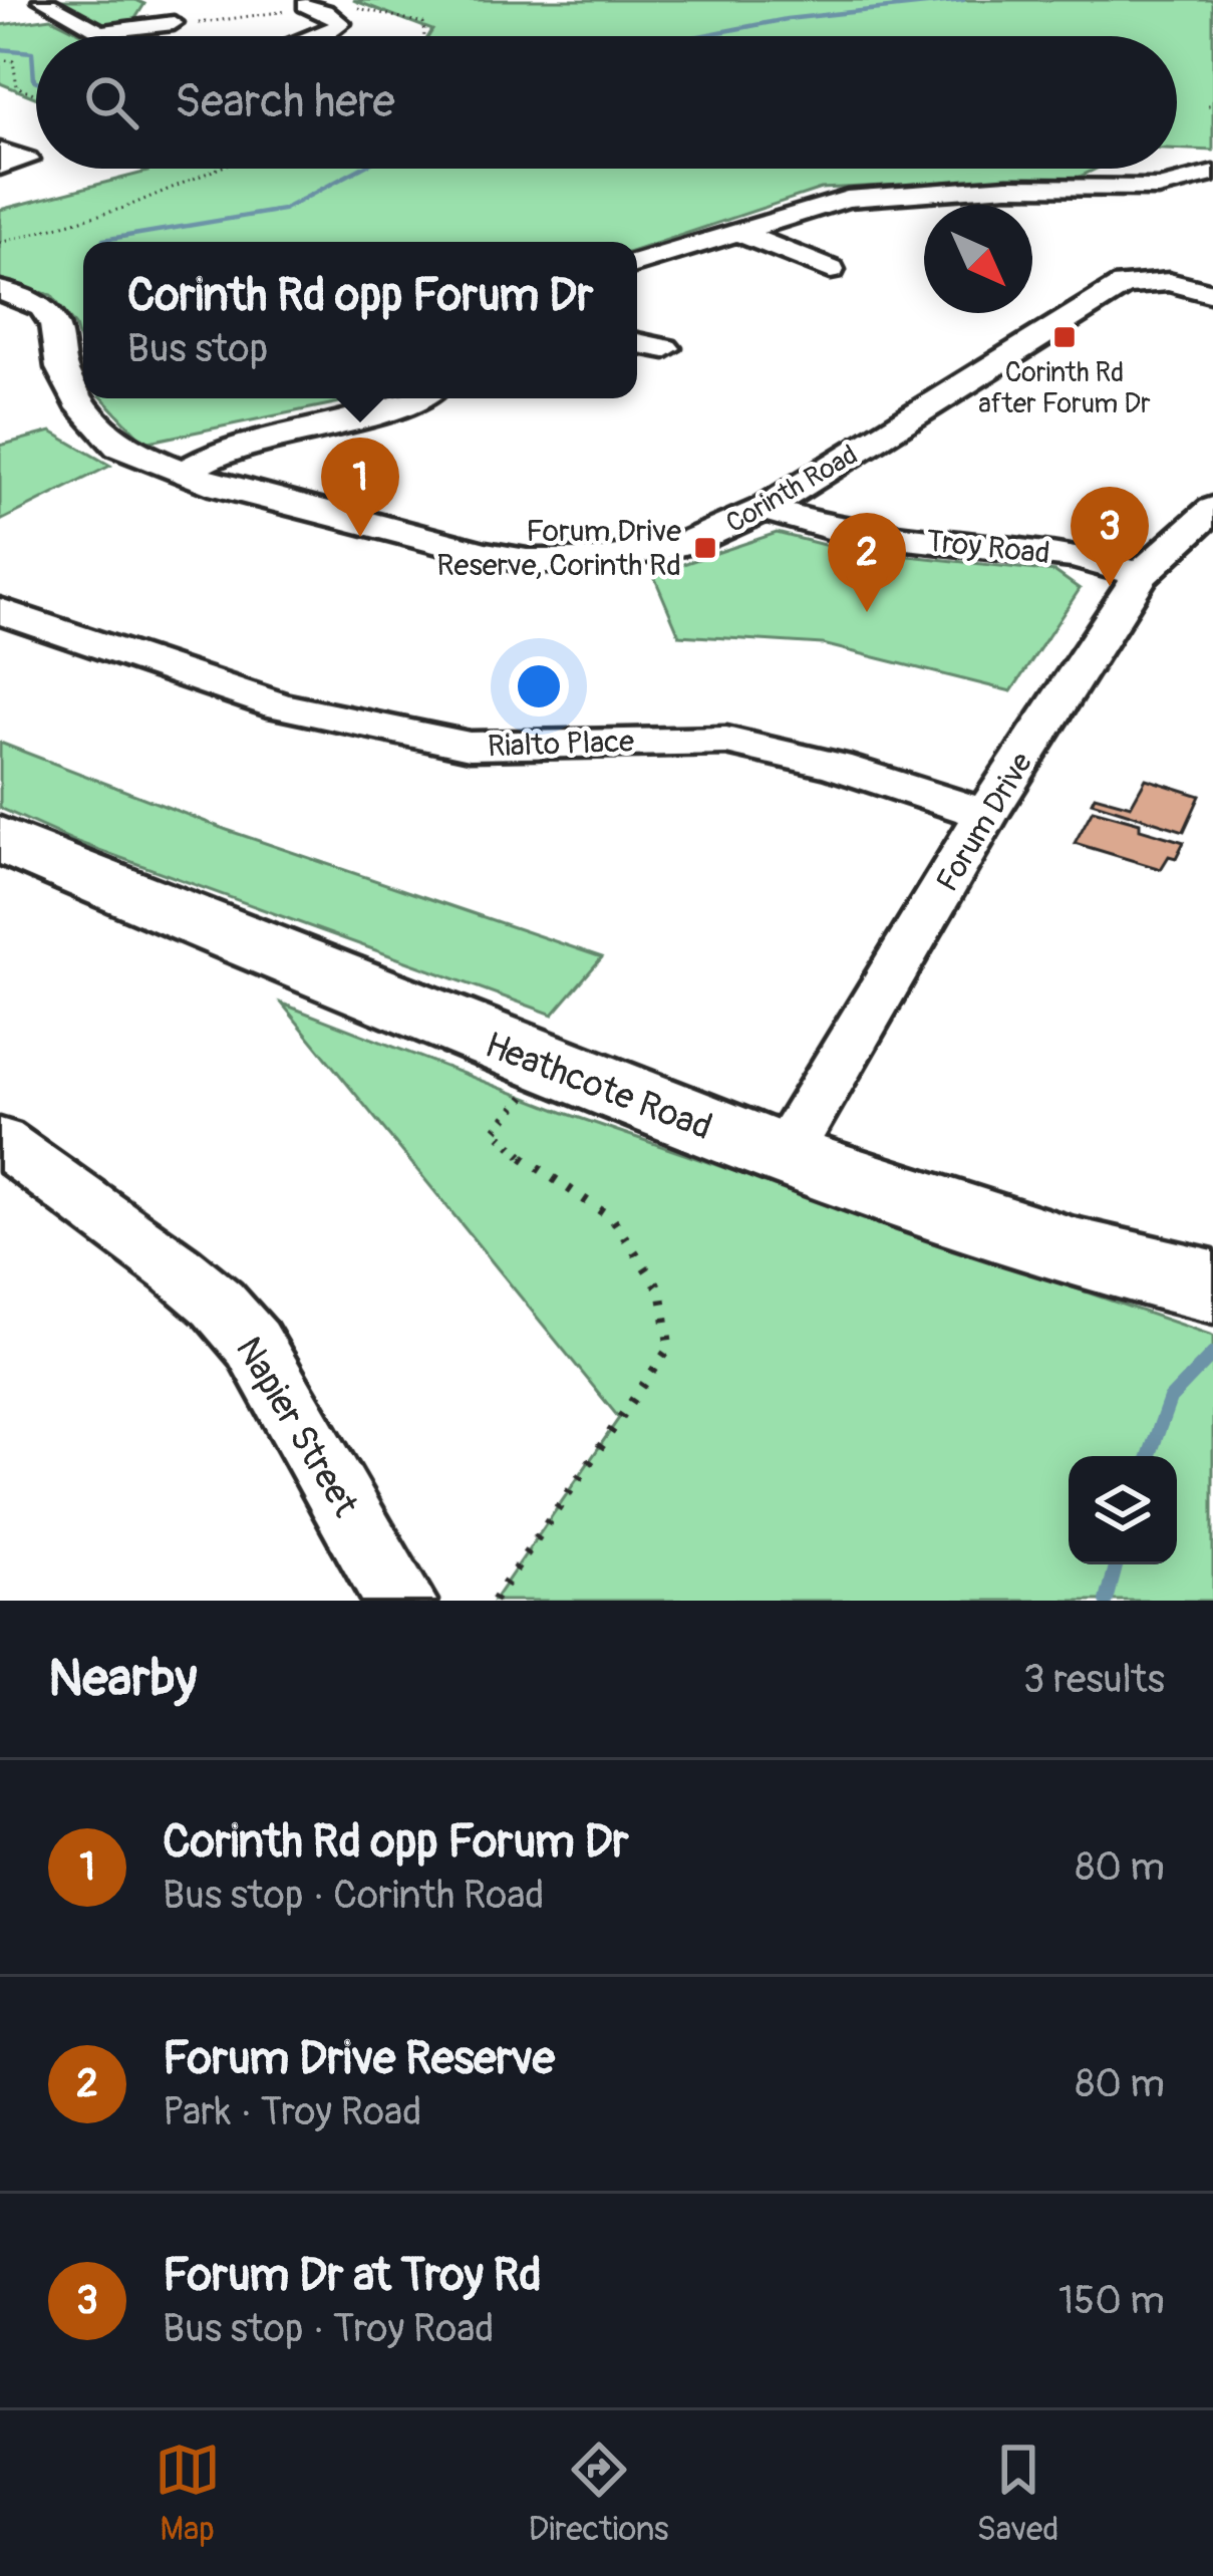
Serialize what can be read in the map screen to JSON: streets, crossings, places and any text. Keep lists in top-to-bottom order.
{
  "streets": {
    "highway": ["Heathcote Road"],
    "street": [
      "Corinth Road",
      "Troy Road",
      "Rialto Place",
      "Forum Drive",
      "Napier Street"
    ]
  },
  "crossings": [
    ["Corinth Road", "Troy Road"],
    ["Troy Road", "Forum Drive"],
    ["Rialto Place", "Forum Drive"],
    ["Forum Drive", "Heathcote Road"]
  ],
  "places": {
    "transit": ["Corinth Rd after Forum Dr", "Forum Drive Reserve, Corinth Rd"]
  },
  "north": "bottom right",
  "page": {
    "search": "Search here",
    "popup": ["Corinth Rd opp Forum Dr", "Bus stop"],
    "pins": ["1", "3", "2"],
    "heading": ["Nearby", "3 results"],
    "list": [
      {
        "mark": "1",
        "name": "Corinth Rd opp Forum Dr",
        "note": "Bus stop · Corinth Road",
        "value": "80 m"
      },
      {
        "mark": "2",
        "name": "Forum Drive Reserve",
        "note": "Park · Troy Road",
        "value": "80 m"
      },
      {
        "mark": "3",
        "name": "Forum Dr at Troy Rd",
        "note": "Bus stop · Troy Road",
        "value": "150 m"
      }
    ],
    "nav": ["Map", "Directions", "Saved"]
  }
}
